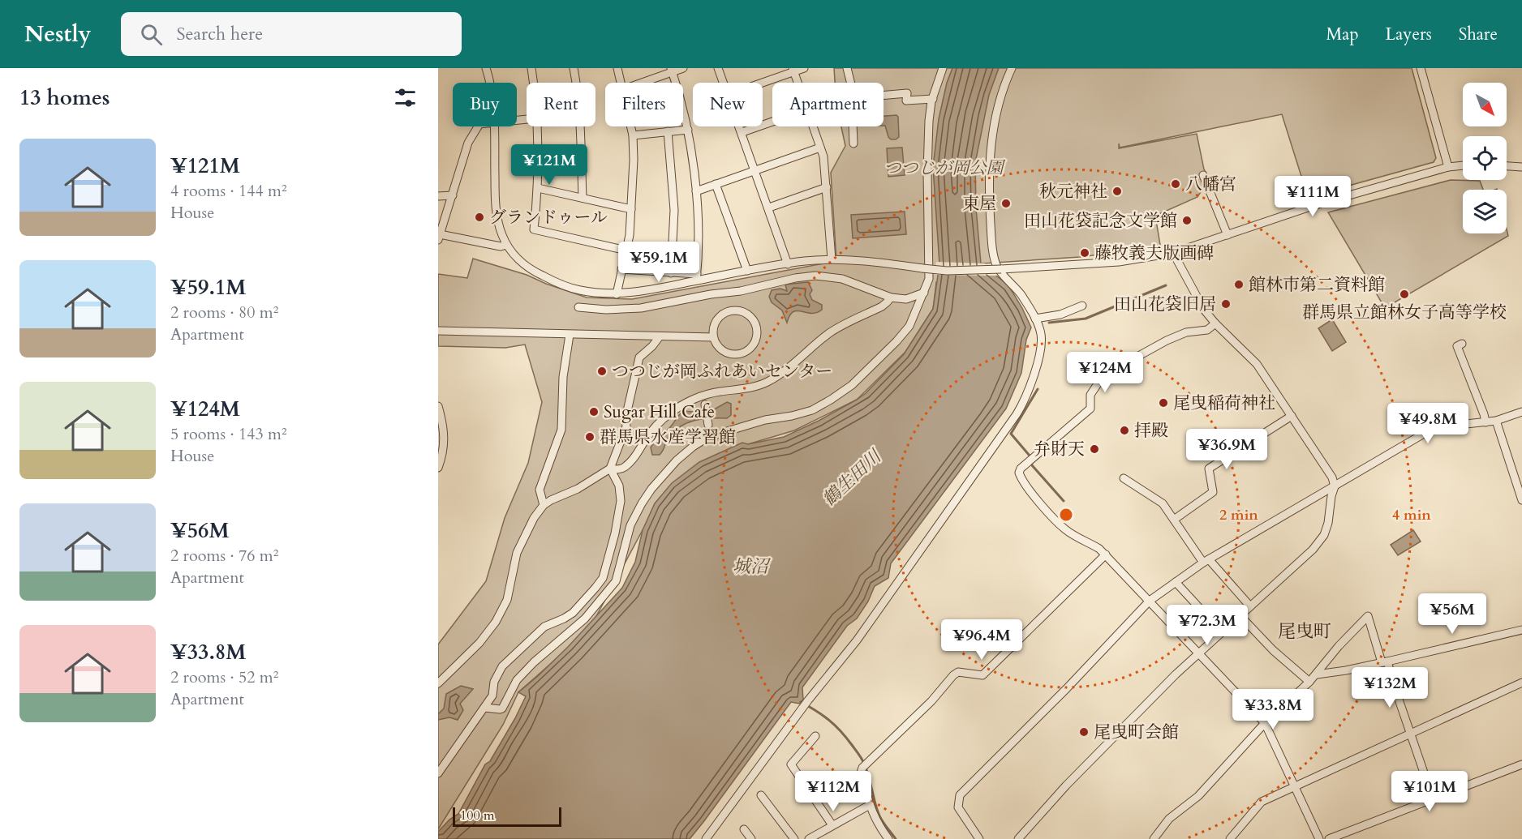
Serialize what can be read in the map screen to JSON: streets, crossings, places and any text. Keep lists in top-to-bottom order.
{
  "districts": ["尾曳町"],
  "water": ["鶴生田川", "城沼"],
  "parks": ["つつじが岡公園"],
  "places": [
    "八幡宮",
    "秋元神社",
    "東屋",
    "グランドゥール",
    "田山花袋記念文学館",
    "藤牧義夫版画碑",
    "館林市第二資料館",
    "群馬県立館林女子高等学校",
    "田山花袋旧居",
    "つつじが岡ふれあいセンター",
    "尾曳稲荷神社",
    "Sugar Hill Cafe",
    "拝殿",
    "群馬県水産学習館",
    "弁財天",
    "尾曳町会館"
  ],
  "scale_bar": "100 m",
  "north": "bottom right",
  "page": {
    "header": "Nestly",
    "search": "Search here",
    "nav": ["Map", "Layers", "Share"],
    "heading": "13 homes",
    "chip": [
      "Buy",
      "Rent",
      "Filters",
      "New",
      "Apartment"
    ],
    "list": [
      {
        "name": "¥121M",
        "note": "4 rooms · 144 m² · House"
      },
      {
        "name": "¥59.1M",
        "note": "2 rooms · 80 m² · Apartment"
      },
      {
        "name": "¥124M",
        "note": "5 rooms · 143 m² · House"
      },
      {
        "name": "¥56M",
        "note": "2 rooms · 76 m² · Apartment"
      },
      {
        "name": "¥33.8M",
        "note": "2 rooms · 52 m² · Apartment"
      }
    ],
    "price": [
      "¥121M",
      "¥111M",
      "¥59.1M",
      "¥124M",
      "¥49.8M",
      "¥36.9M",
      "¥56M",
      "¥72.3M",
      "¥96.4M",
      "¥132M",
      "¥33.8M",
      "¥112M",
      "¥101M"
    ],
    "scale": "100 m"
  },
  "rings": ["2 min", "4 min"]
}
